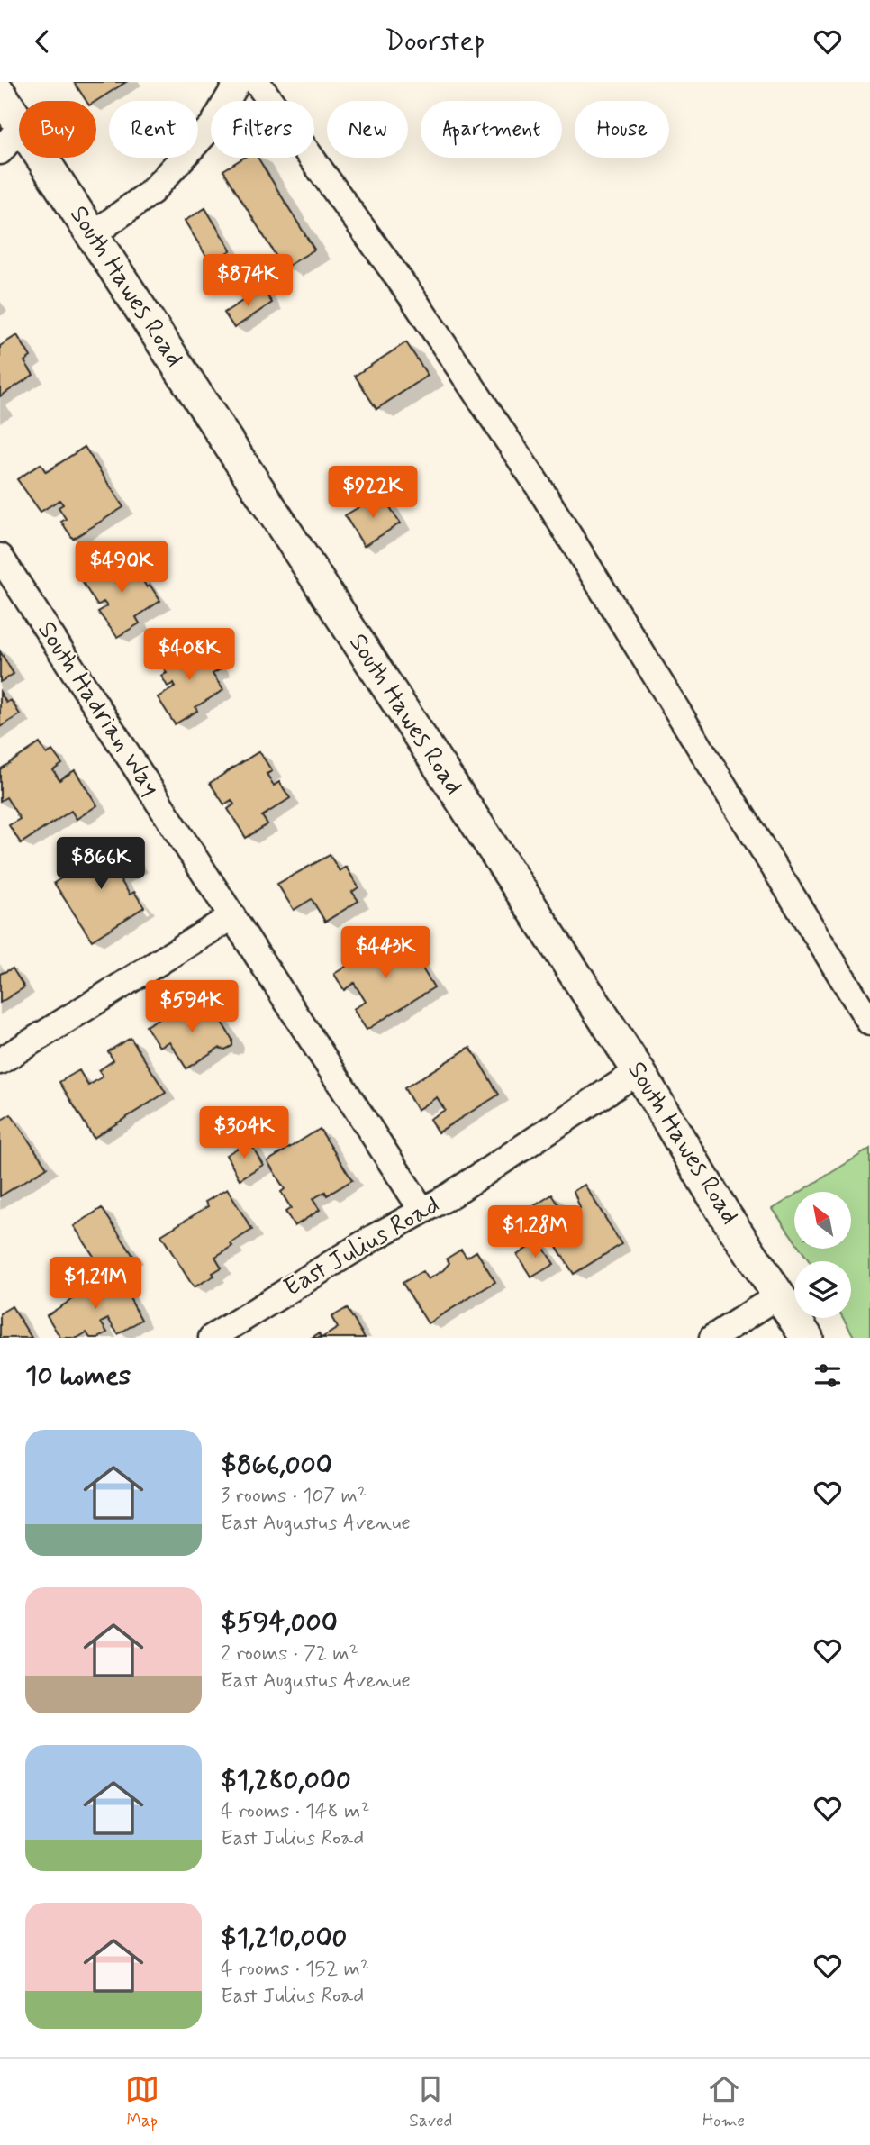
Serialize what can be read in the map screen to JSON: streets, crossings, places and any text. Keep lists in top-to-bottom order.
{
  "streets": {
    "main road": ["South Hawes Road"],
    "street": ["South Hadrian Way", "East Julius Road"]
  },
  "crossings": [
    ["South Hawes Road", "East Julius Road"],
    ["South Hadrian Way", "East Julius Road"]
  ],
  "north": "top left",
  "page": {
    "header": "Doorstep",
    "chip": [
      "Buy",
      "Rent",
      "Filters",
      "New",
      "Apartment",
      "House"
    ],
    "price": [
      "$874K",
      "$922K",
      "$490K",
      "$408K",
      "$866K",
      "$443K",
      "$594K",
      "$304K",
      "$1.28M",
      "$1.21M"
    ],
    "heading": "10 homes",
    "list": [
      {
        "name": "$866,000",
        "note": "3 rooms · 107 m² · East Augustus Avenue"
      },
      {
        "name": "$594,000",
        "note": "2 rooms · 72 m² · East Augustus Avenue"
      },
      {
        "name": "$1,280,000",
        "note": "4 rooms · 148 m² · East Julius Road"
      },
      {
        "name": "$1,210,000",
        "note": "4 rooms · 152 m² · East Julius Road"
      }
    ],
    "tabs": ["Map", "Saved", "Home"]
  }
}
